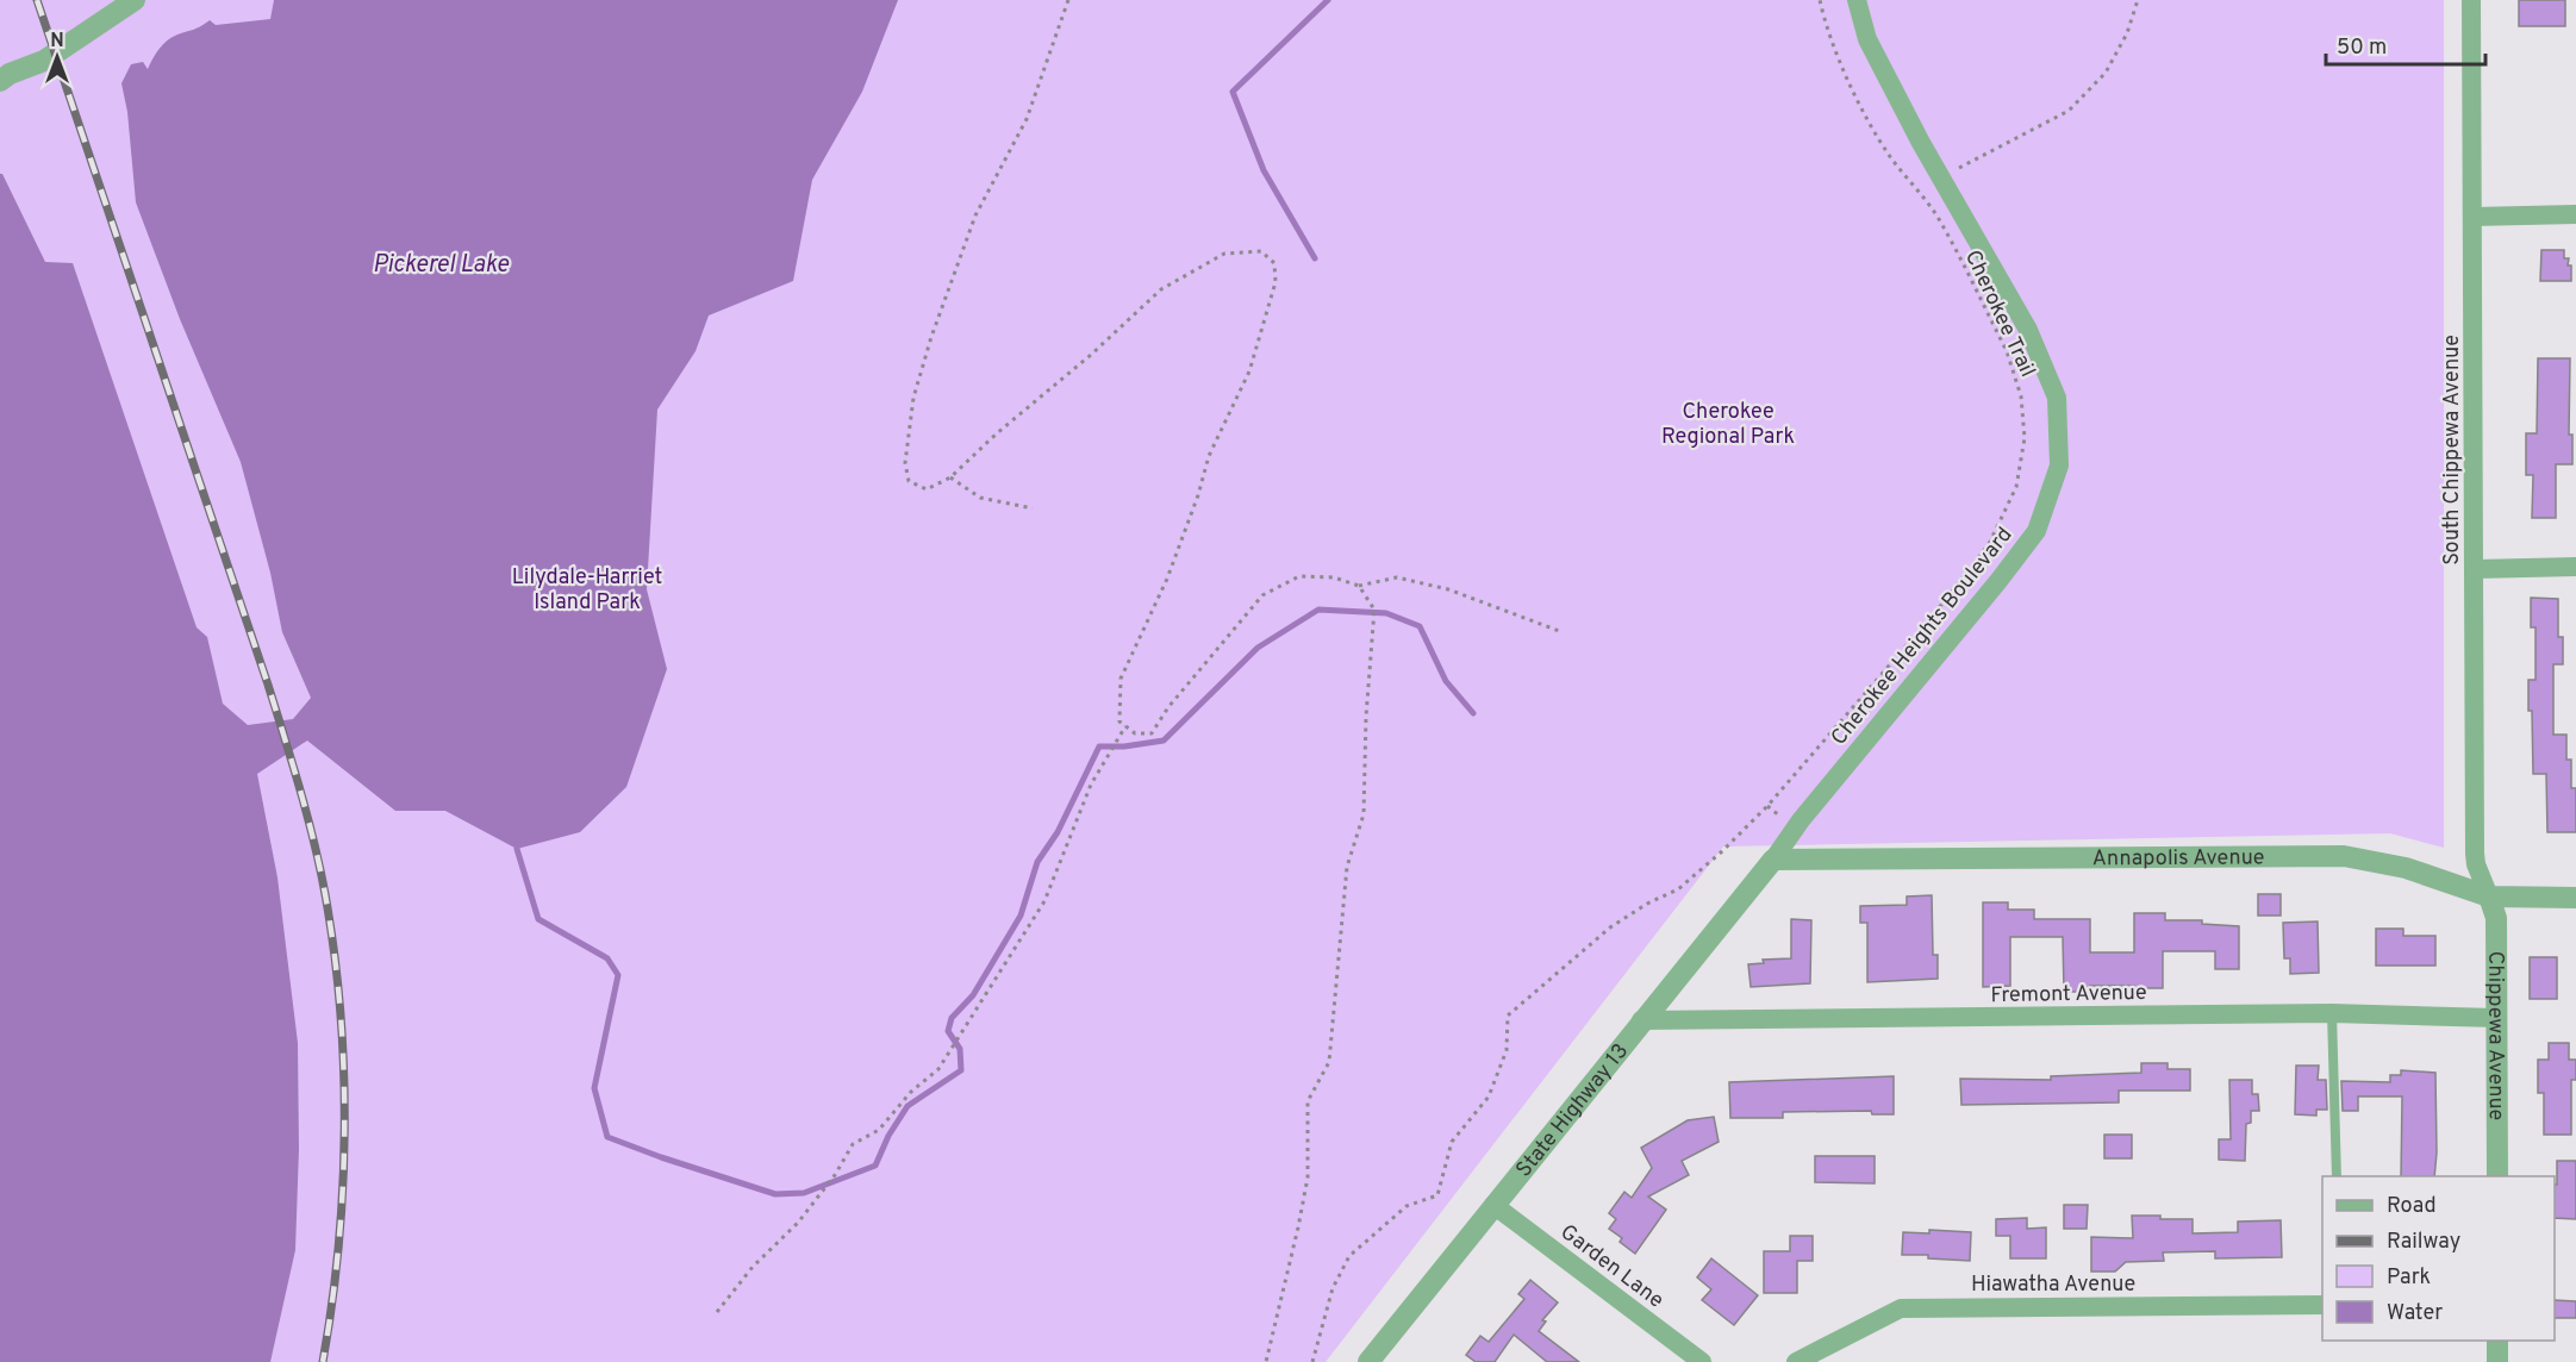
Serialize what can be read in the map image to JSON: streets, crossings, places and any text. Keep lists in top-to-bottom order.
{
  "streets": {
    "street": [
      "South Chippewa Avenue",
      "Cherokee Heights Boulevard",
      "Annapolis Avenue",
      "Fremont Avenue",
      "Chippewa Avenue",
      "State Highway 13",
      "Garden Lane",
      "Hiawatha Avenue"
    ],
    "path": ["Cherokee Trail"]
  },
  "crossings": [
    ["South Chippewa Avenue", "Annapolis Avenue"],
    ["South Chippewa Avenue", "Chippewa Avenue"],
    ["Cherokee Heights Boulevard", "Annapolis Avenue"],
    ["Cherokee Heights Boulevard", "State Highway 13"],
    ["Annapolis Avenue", "Chippewa Avenue"],
    ["Annapolis Avenue", "State Highway 13"],
    ["Fremont Avenue", "Chippewa Avenue"],
    ["Fremont Avenue", "State Highway 13"],
    ["State Highway 13", "Garden Lane"]
  ],
  "water": ["Pickerel Lake"],
  "parks": ["Cherokee Regional Park", "Lilydale-Harriet Island Park"],
  "legend": [
    "Road",
    "Railway",
    "Park",
    "Water"
  ],
  "scale_bar": "50 m",
  "north": "top"
}
